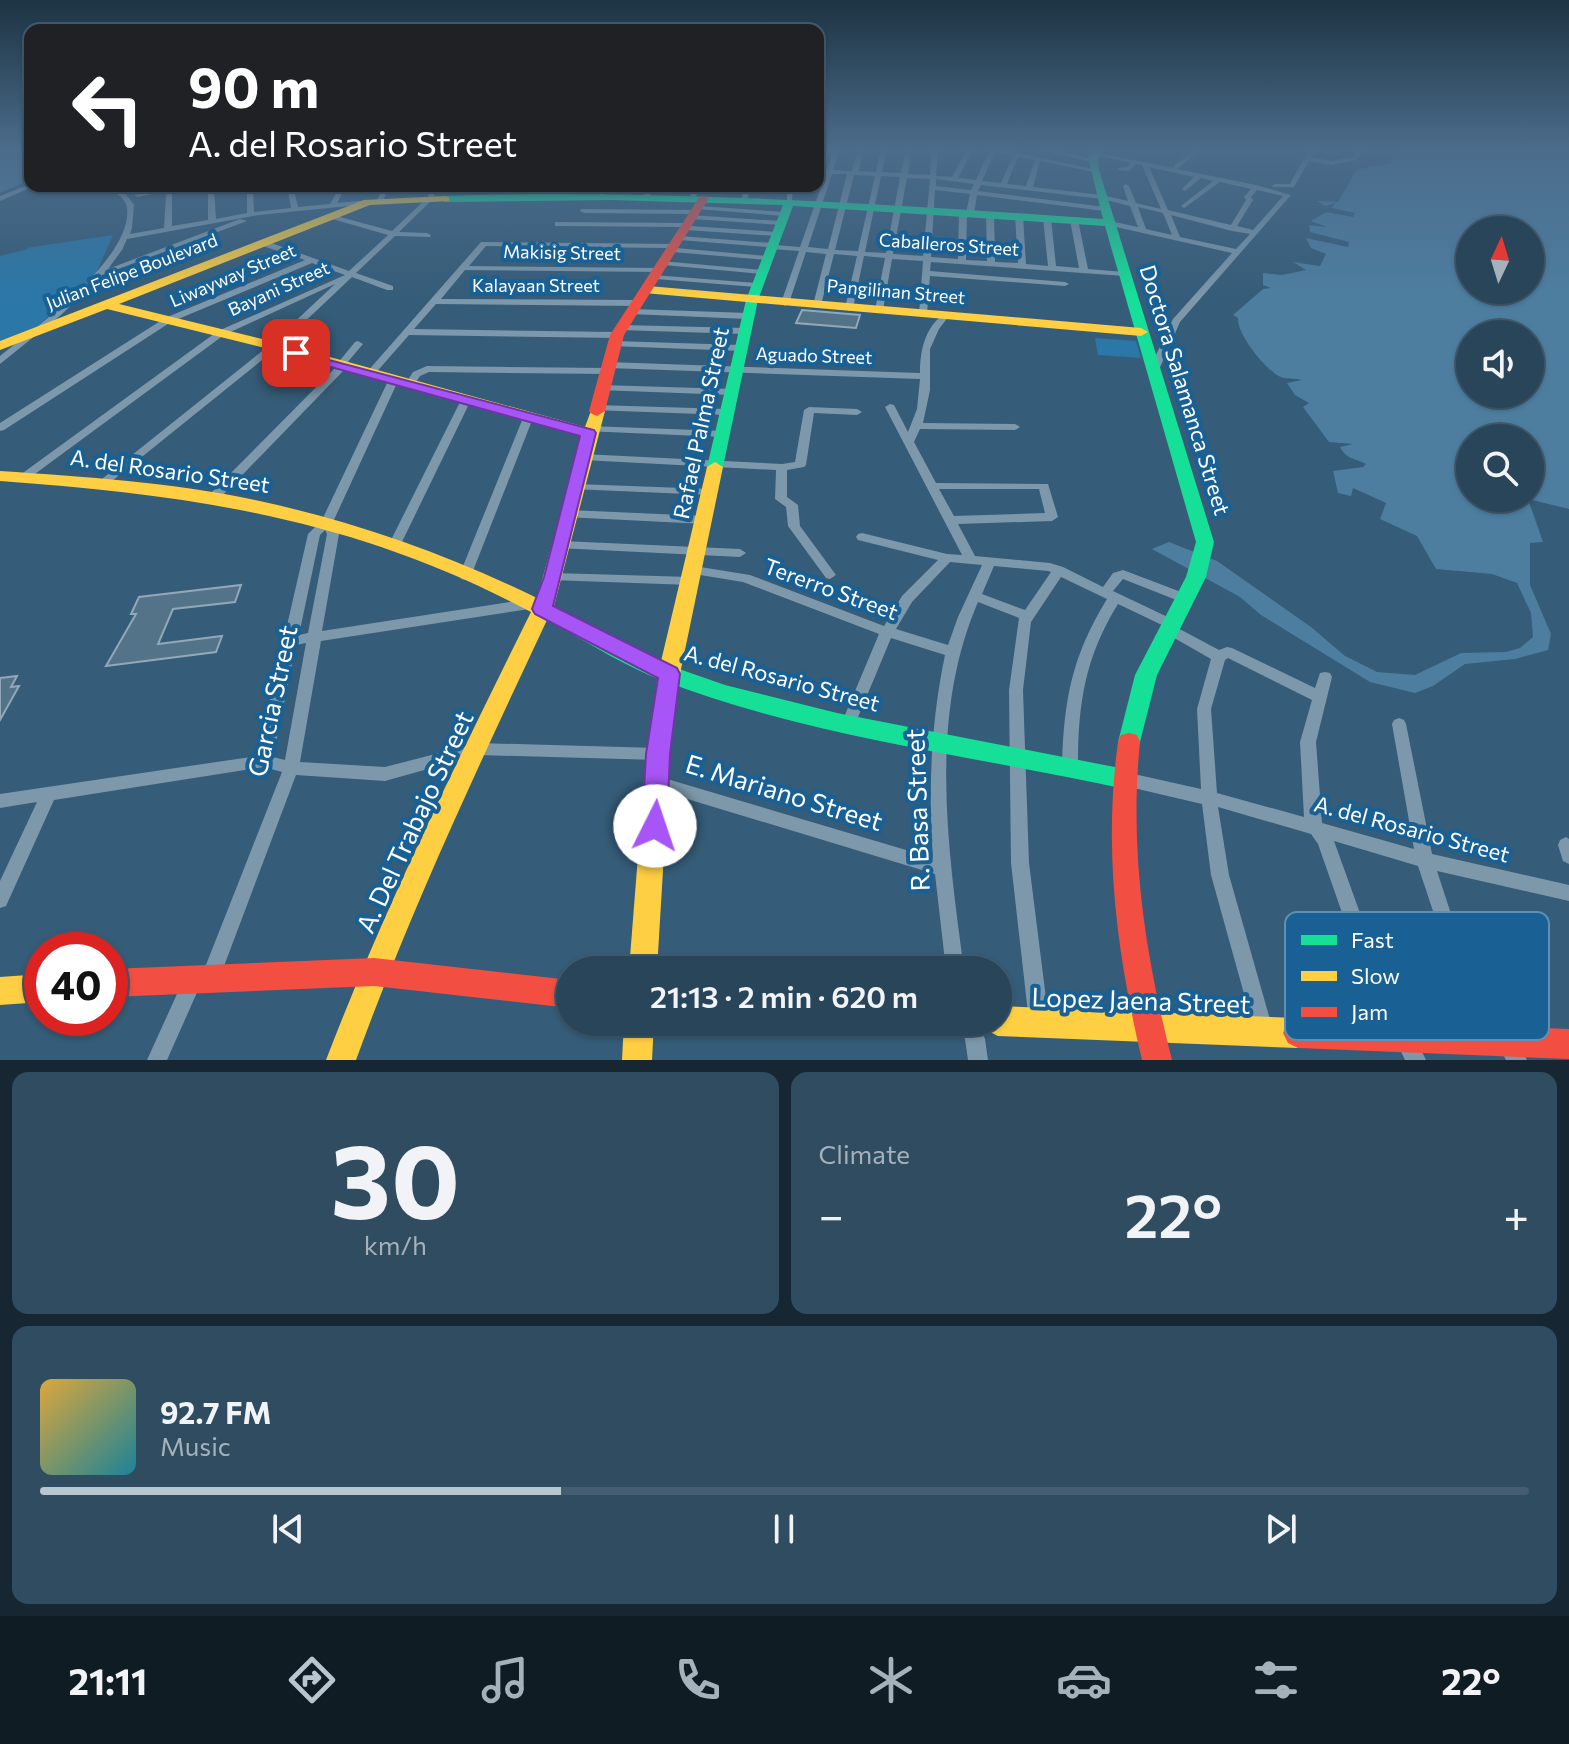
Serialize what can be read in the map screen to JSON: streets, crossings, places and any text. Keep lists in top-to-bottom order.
{
  "streets": {
    "street": [
      "Caballeros Street",
      "Makisig Street",
      "Julian Felipe Boulevard",
      "Liwayway Street",
      "Kalayaan Street",
      "Bayani Street",
      "Pangilinan Street",
      "Aguado Street",
      "Doctora Salamanca Street",
      "Rafael Palma Street",
      "A. del Rosario Street",
      "Tererro Street",
      "Garcia Street",
      "E. Mariano Street",
      "R. Basa Street",
      "A. Del Trabajo Street",
      "Lopez Jaena Street"
    ]
  },
  "crossings": [
    ["Caballeros Street", "Makisig Street"],
    ["Caballeros Street", "Julian Felipe Boulevard"],
    ["Caballeros Street", "Kalayaan Street"],
    ["Caballeros Street", "Pangilinan Street"],
    ["Caballeros Street", "Doctora Salamanca Street"],
    ["Caballeros Street", "Rafael Palma Street"],
    ["Caballeros Street", "A. Del Trabajo Street"],
    ["Makisig Street", "Julian Felipe Boulevard"],
    ["Makisig Street", "Kalayaan Street"],
    ["Makisig Street", "Pangilinan Street"],
    ["Makisig Street", "A. Del Trabajo Street"],
    ["Julian Felipe Boulevard", "Kalayaan Street"],
    ["Julian Felipe Boulevard", "Pangilinan Street"],
    ["Julian Felipe Boulevard", "A. Del Trabajo Street"],
    ["Kalayaan Street", "Pangilinan Street"],
    ["Kalayaan Street", "A. Del Trabajo Street"],
    ["Bayani Street", "A. del Rosario Street"],
    ["Pangilinan Street", "Doctora Salamanca Street"],
    ["Pangilinan Street", "Rafael Palma Street"],
    ["Pangilinan Street", "A. Del Trabajo Street"],
    ["Aguado Street", "Rafael Palma Street"],
    ["Aguado Street", "A. Del Trabajo Street"],
    ["Doctora Salamanca Street", "A. del Rosario Street"],
    ["Doctora Salamanca Street", "Lopez Jaena Street"],
    ["Rafael Palma Street", "A. del Rosario Street"],
    ["Rafael Palma Street", "Tererro Street"],
    ["Rafael Palma Street", "E. Mariano Street"],
    ["A. del Rosario Street", "Garcia Street"],
    ["A. del Rosario Street", "R. Basa Street"],
    ["A. del Rosario Street", "A. Del Trabajo Street"],
    ["Tererro Street", "R. Basa Street"],
    ["Tererro Street", "A. Del Trabajo Street"],
    ["E. Mariano Street", "R. Basa Street"]
  ],
  "legend": ["Fast", "Slow", "Jam"],
  "north": "top",
  "page": {
    "turn": ["90 m", "A. del Rosario Street"],
    "limit": "40",
    "trip": "21:13 · 2 min · 620 m",
    "tile": [
      ["30", "km/h"],
      "Climate"
    ],
    "heat": ["−", "22°", "+"],
    "song": ["92.7 FM", "Music"],
    "tabs": ["21:11", "22°"]
  }
}
